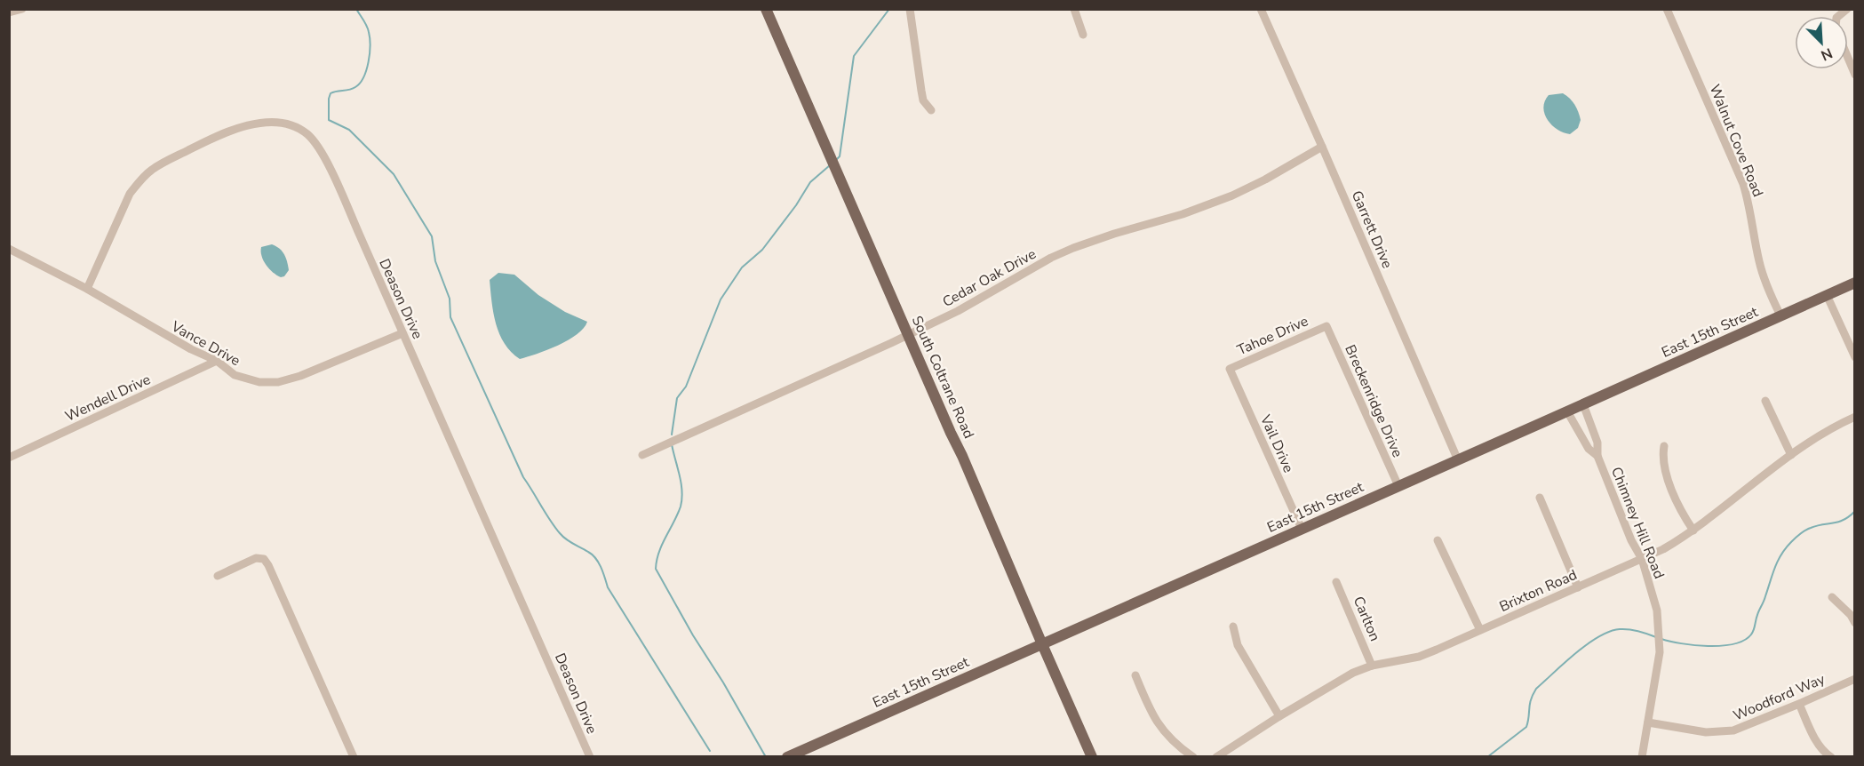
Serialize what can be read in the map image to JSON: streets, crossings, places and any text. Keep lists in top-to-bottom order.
{
  "streets": {
    "main road": ["East 15th Street", "South Coltrane Road"],
    "street": [
      "Walnut Cove Road",
      "Garrett Drive",
      "Cedar Oak Drive",
      "Deason Drive",
      "Tahoe Drive",
      "Vance Drive",
      "Wendell Drive",
      "Breckenridge Drive",
      "Vail Drive",
      "Chimney Hill Road",
      "Brixton Road",
      "Carlton",
      "Woodford Way"
    ]
  },
  "crossings": [
    ["Walnut Cove Road", "East 15th Street"],
    ["Garrett Drive", "Cedar Oak Drive"],
    ["Garrett Drive", "East 15th Street"],
    ["Cedar Oak Drive", "South Coltrane Road"],
    ["Deason Drive", "Vance Drive"],
    ["East 15th Street", "South Coltrane Road"],
    ["East 15th Street", "Breckenridge Drive"],
    ["East 15th Street", "Vail Drive"],
    ["Tahoe Drive", "Breckenridge Drive"],
    ["Tahoe Drive", "Vail Drive"],
    ["Vance Drive", "Wendell Drive"],
    ["Chimney Hill Road", "Brixton Road"],
    ["Chimney Hill Road", "Woodford Way"],
    ["Brixton Road", "Carlton"]
  ],
  "north": "bottom right"
}
